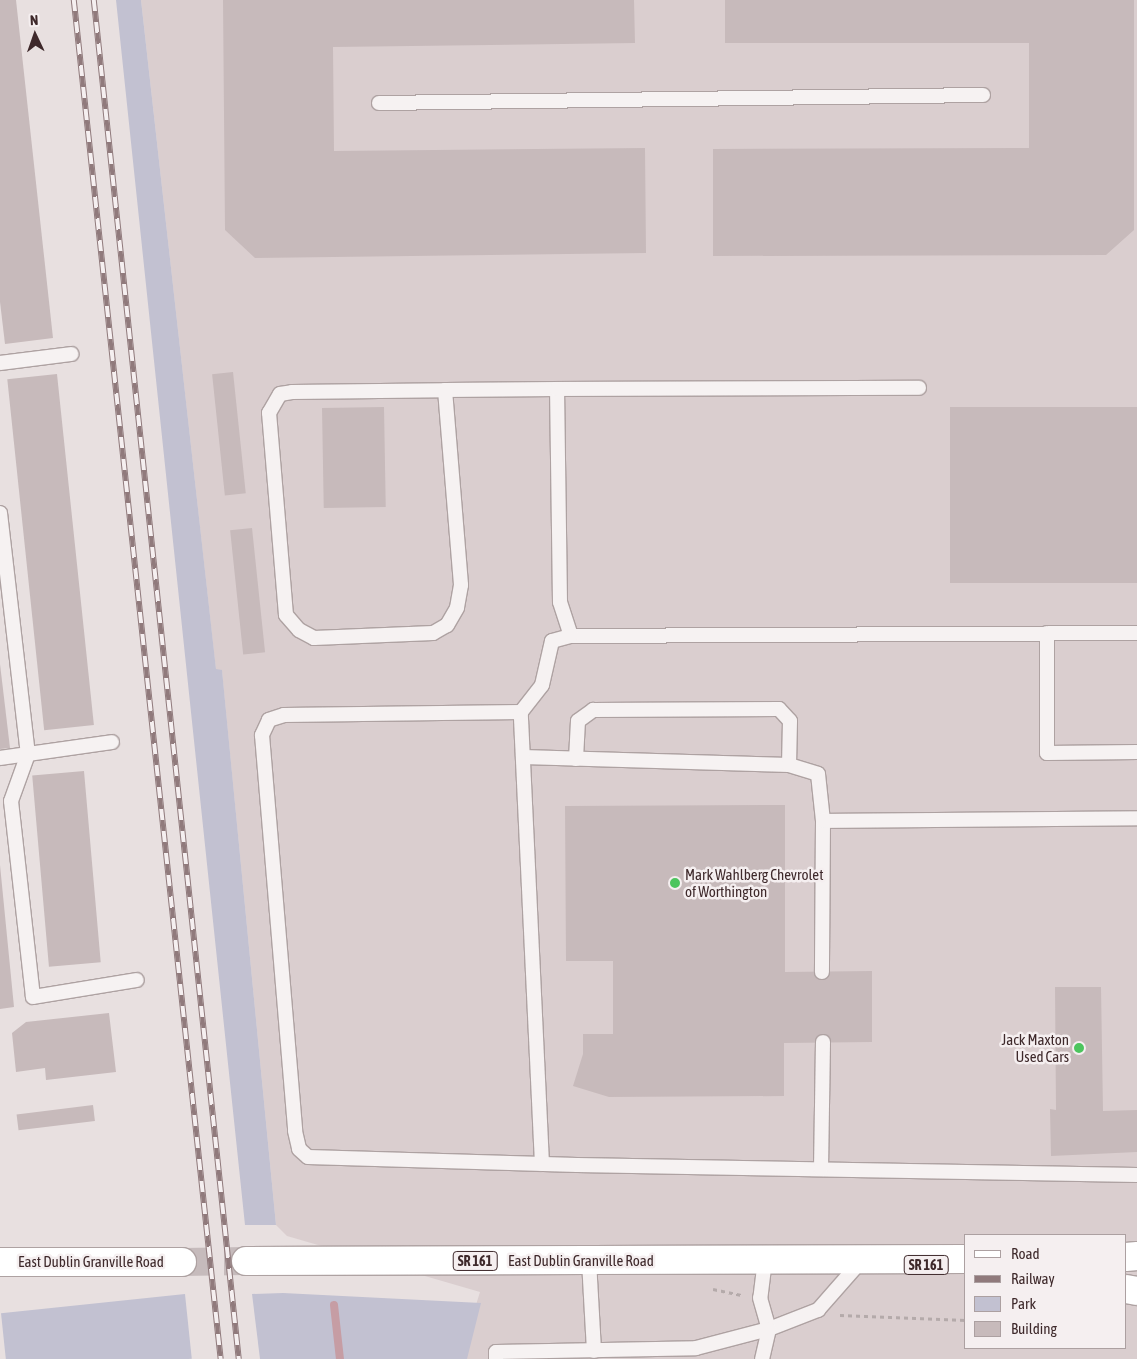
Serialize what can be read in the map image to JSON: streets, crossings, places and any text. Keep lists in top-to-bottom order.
{
  "streets": {
    "main road": ["SR 161", "East Dublin Granville Road"]
  },
  "places": ["Mark Wahlberg Chevrolet of Worthington", "Jack Maxton Used Cars"],
  "legend": [
    "Road",
    "Railway",
    "Park",
    "Building"
  ],
  "north": "top"
}
